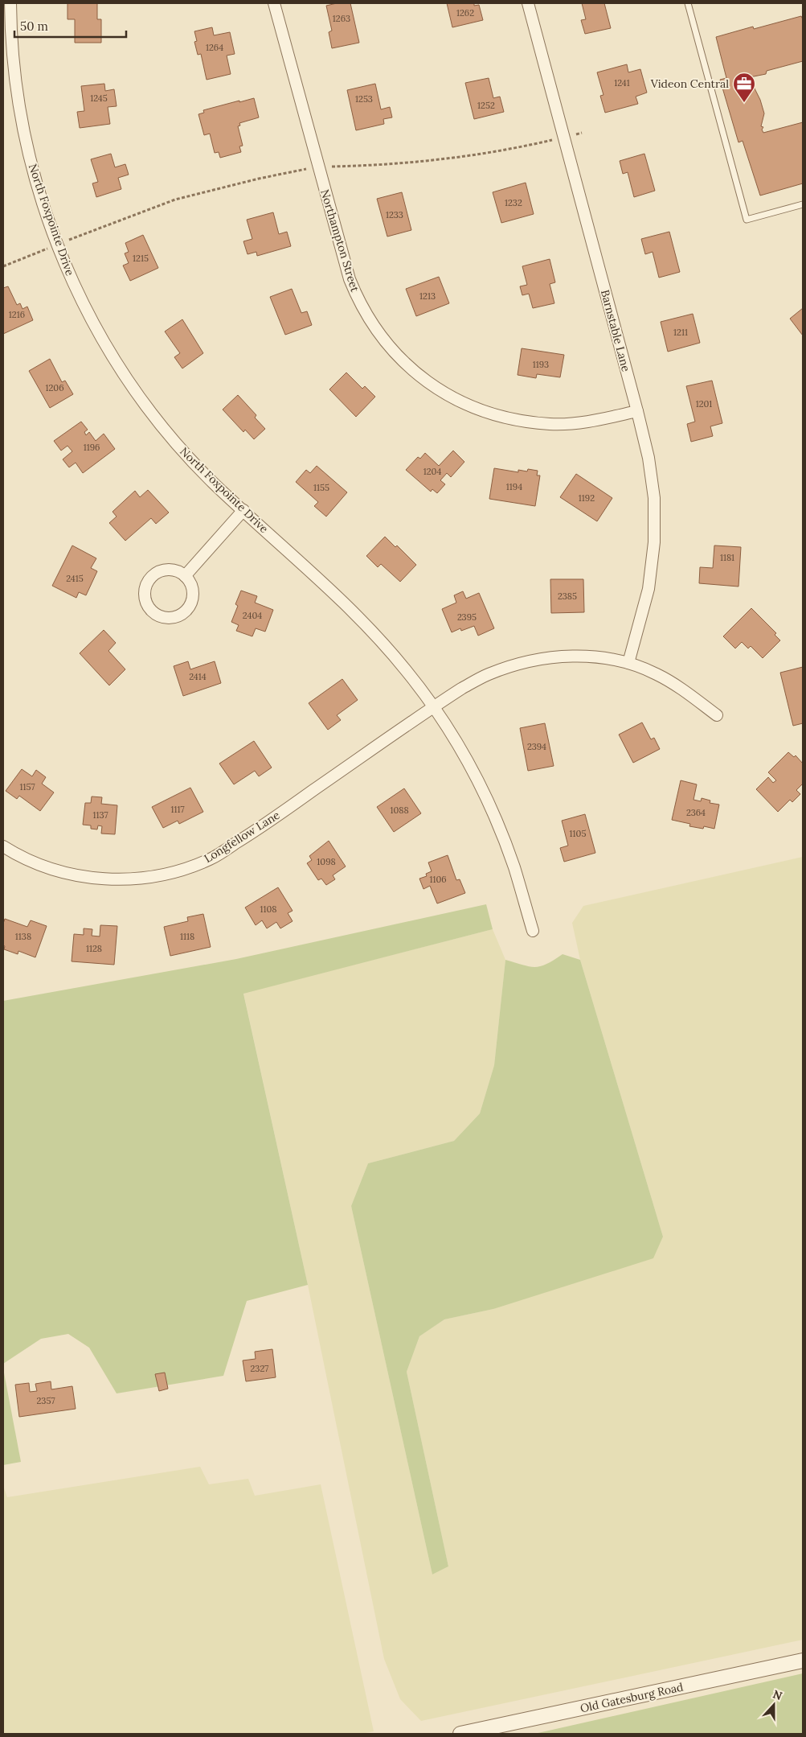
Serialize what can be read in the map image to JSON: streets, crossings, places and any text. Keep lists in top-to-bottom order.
{
  "streets": {
    "street": [
      "North Foxpointe Drive",
      "Northampton Street",
      "Barnstable Lane",
      "Longfellow Lane",
      "Old Gatesburg Road"
    ]
  },
  "crossings": [
    ["North Foxpointe Drive", "Longfellow Lane"],
    ["Northampton Street", "Barnstable Lane"],
    ["Barnstable Lane", "Longfellow Lane"]
  ],
  "places": {
    "office": ["Videon Central"]
  },
  "house_numbers": [
    "1262",
    "1263",
    "1264",
    "1241",
    "1245",
    "1253",
    "1252",
    "1232",
    "1233",
    "1215",
    "1213",
    "1216",
    "1211",
    "1193",
    "1206",
    "1201",
    "1196",
    "1204",
    "1194",
    "1155",
    "1192",
    "1181",
    "2415",
    "2385",
    "2404",
    "2395",
    "2414",
    "2394",
    "1157",
    "1117",
    "1088",
    "2364",
    "1137",
    "1105",
    "1098",
    "1106",
    "1108",
    "1138",
    "1118",
    "1128",
    "2327",
    "2357"
  ],
  "scale_bar": "50 m",
  "north": "top"
}
